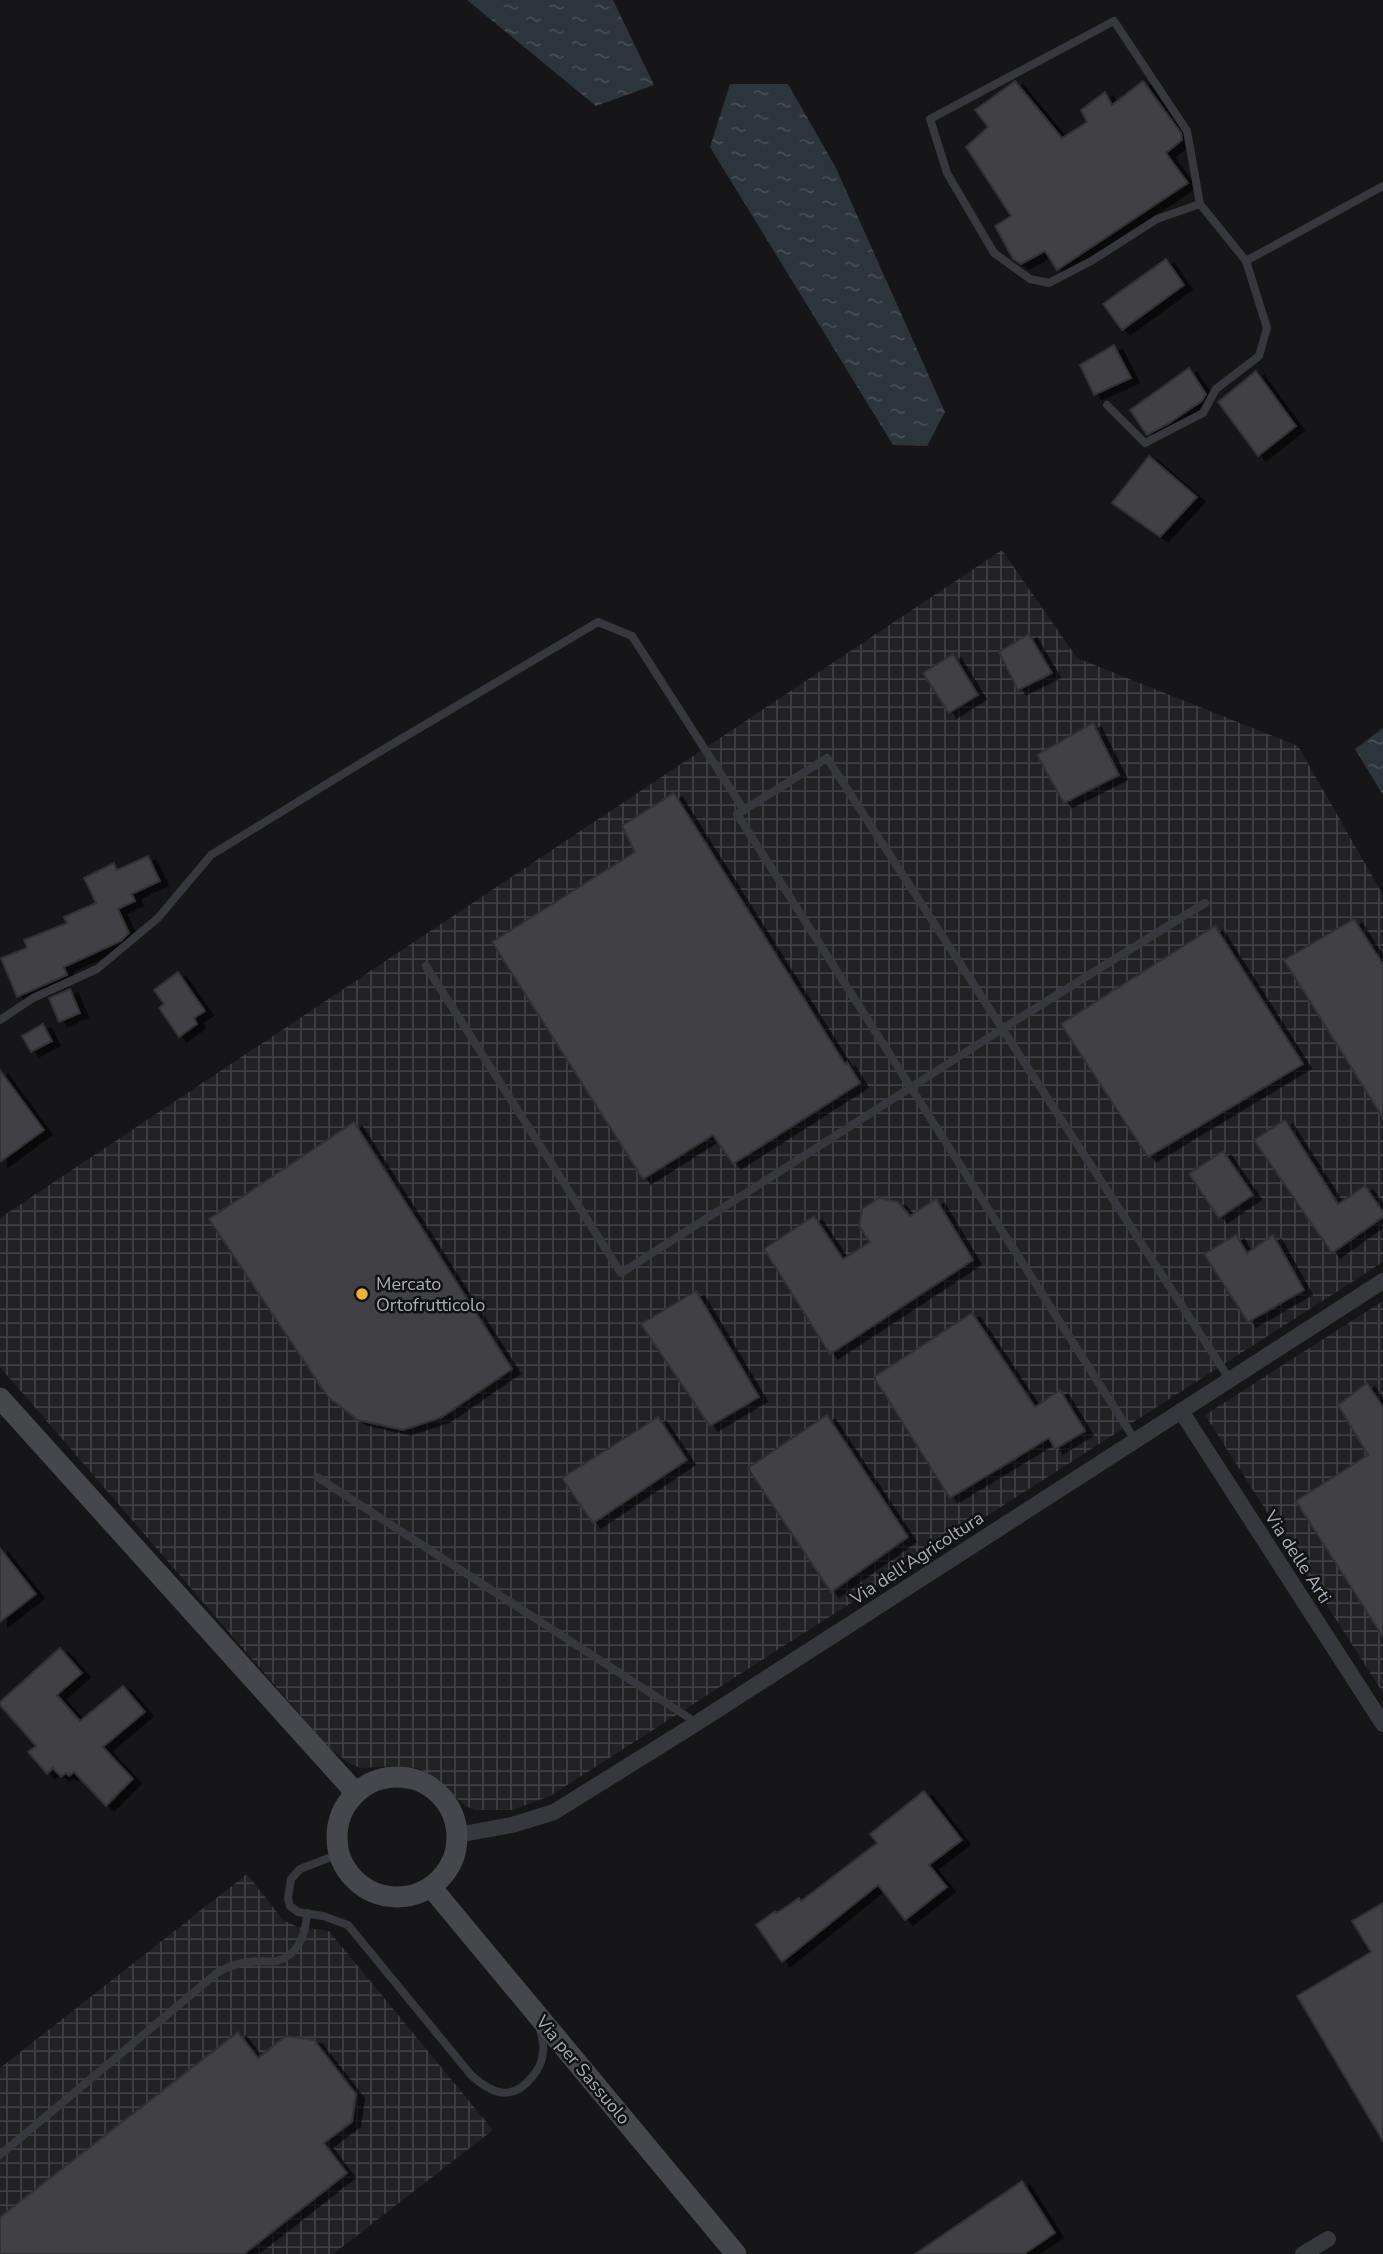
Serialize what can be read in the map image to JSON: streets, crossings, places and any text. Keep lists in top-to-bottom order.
{
  "streets": {
    "main road": ["Via per Sassuolo"],
    "street": ["Via delle Arti", "Via dell'Agricoltura"]
  },
  "crossings": [
    ["Via delle Arti", "Via dell'Agricoltura"],
    ["Via dell'Agricoltura", "Via per Sassuolo"]
  ],
  "places": ["Mercato Ortofrutticolo"]
}
